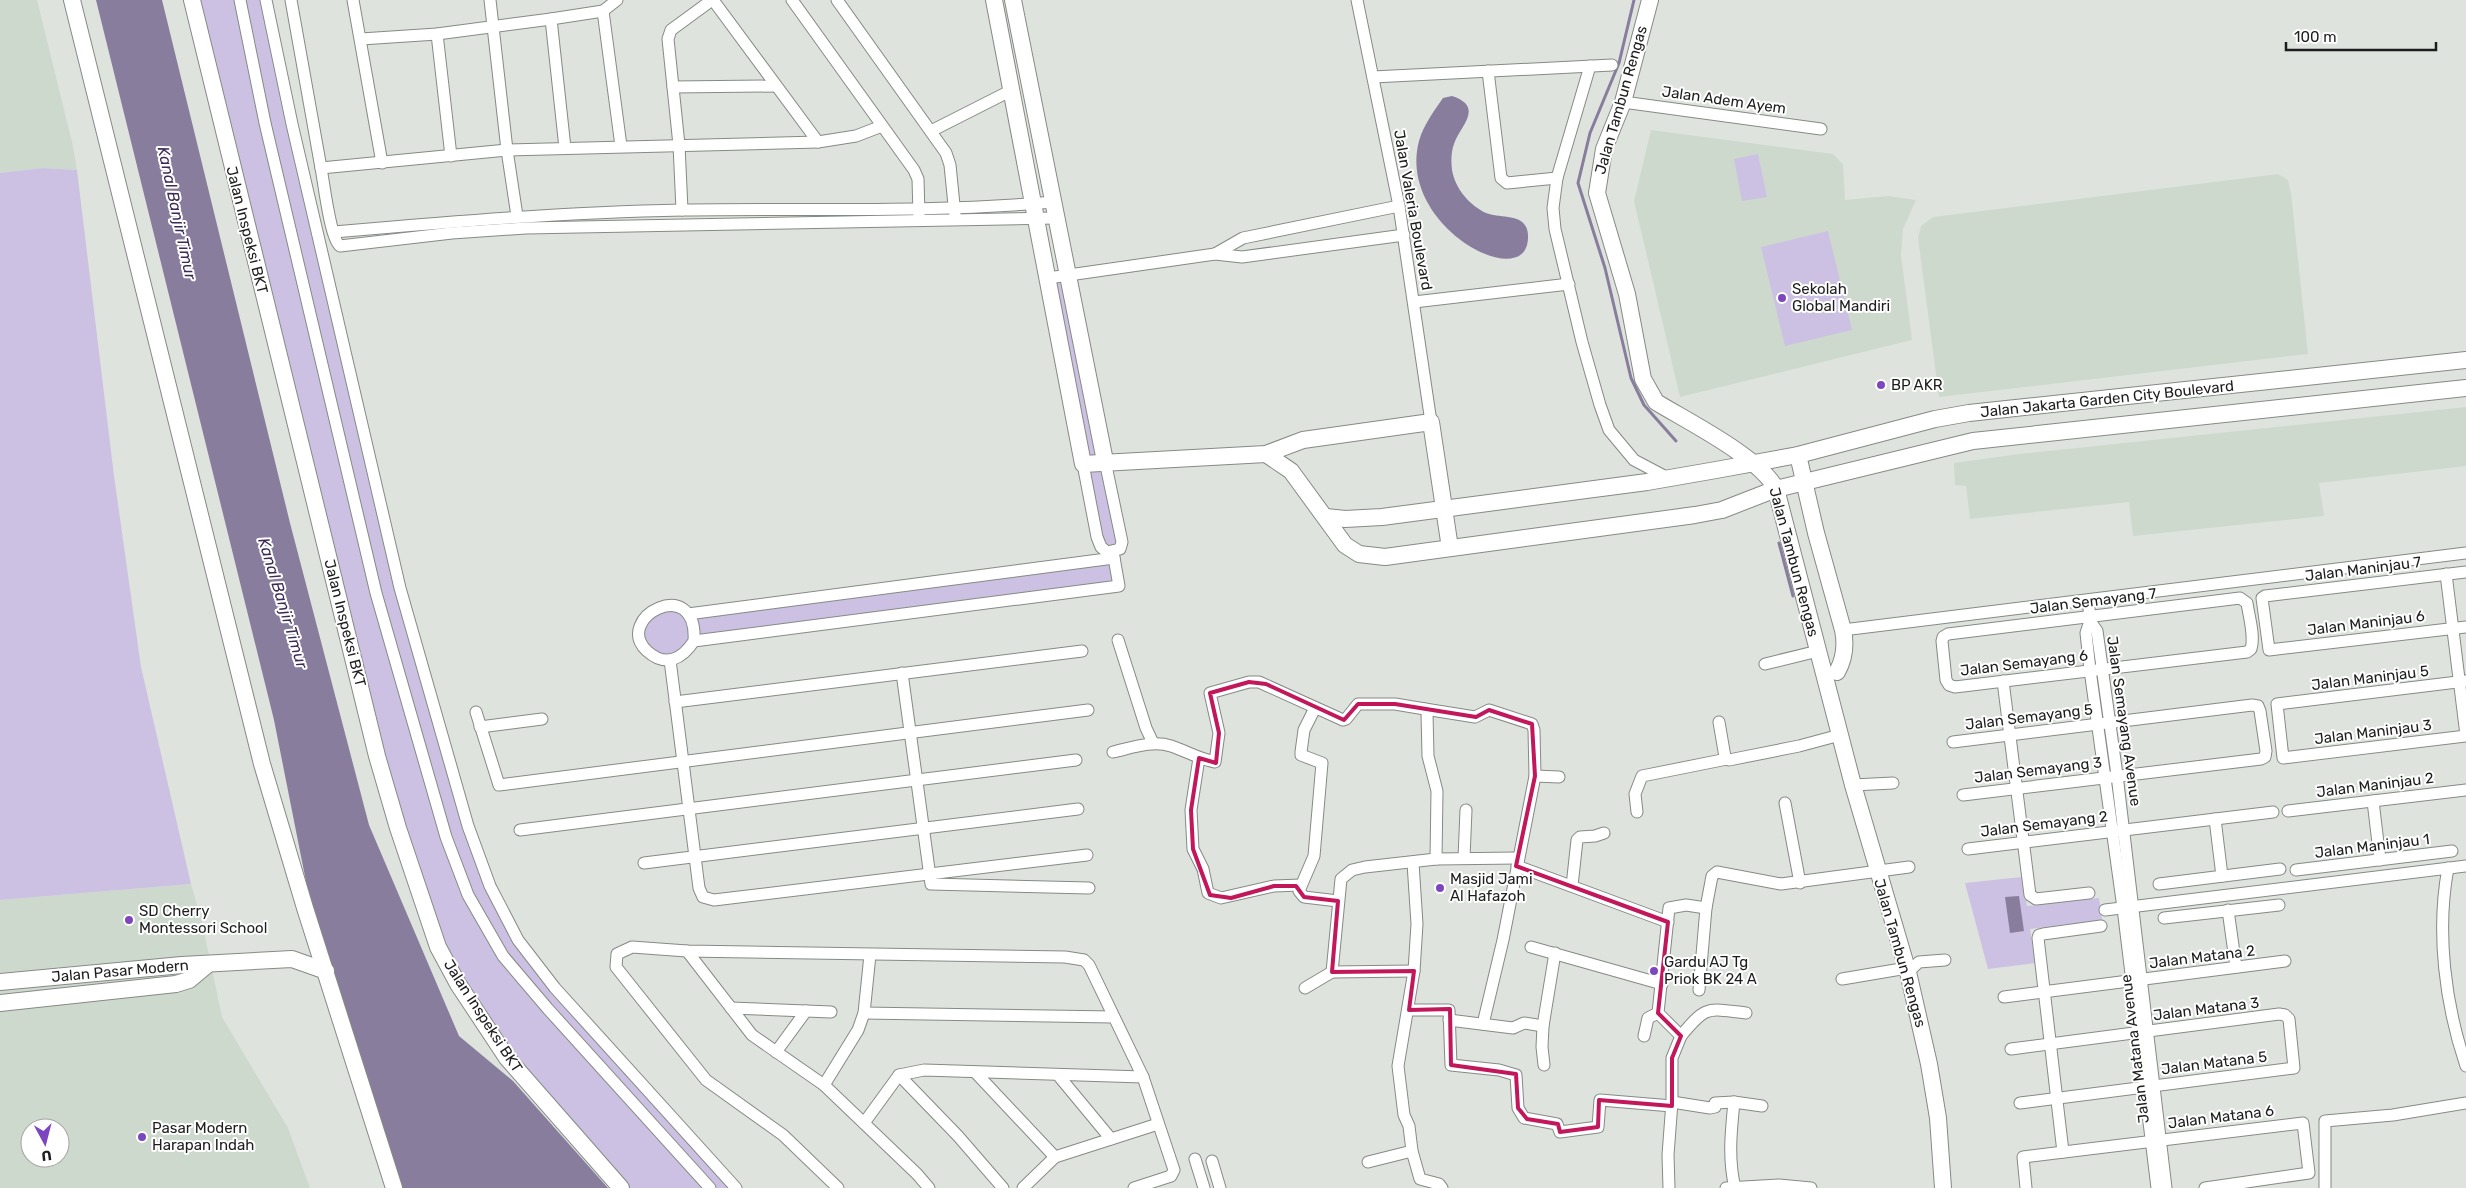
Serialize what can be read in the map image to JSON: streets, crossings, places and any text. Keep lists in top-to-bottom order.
{
  "streets": {
    "street": [
      "Jalan Tambun Rengas",
      "Jalan Adem Ayem",
      "Jalan Valeria Boulevard",
      "Jalan Inspeksi BKT",
      "Jalan Jakarta Garden City Boulevard",
      "Jalan Maninjau 7",
      "Jalan Semayang 7",
      "Jalan Maninjau 6",
      "Jalan Semayang 6",
      "Jalan Maninjau 5",
      "Jalan Semayang 5",
      "Jalan Semayang Avenue",
      "Jalan Maninjau 3",
      "Jalan Semayang 3",
      "Jalan Maninjau 2",
      "Jalan Semayang 2",
      "Jalan Maninjau 1",
      "Jalan Matana 2",
      "Jalan Pasar Modern",
      "Jalan Matana 3",
      "Jalan Matana Avenue",
      "Jalan Matana 5",
      "Jalan Matana 6"
    ]
  },
  "crossings": [
    ["Jalan Tambun Rengas", "Jalan Adem Ayem"],
    ["Jalan Tambun Rengas", "Jalan Jakarta Garden City Boulevard"],
    ["Jalan Maninjau 7", "Jalan Maninjau 6"],
    ["Jalan Semayang 7", "Jalan Semayang 6"],
    ["Jalan Semayang 7", "Jalan Semayang Avenue"],
    ["Jalan Semayang 6", "Jalan Semayang Avenue"],
    ["Jalan Maninjau 5", "Jalan Maninjau 3"],
    ["Jalan Semayang 5", "Jalan Semayang Avenue"],
    ["Jalan Semayang 5", "Jalan Semayang 3"],
    ["Jalan Semayang Avenue", "Jalan Semayang 3"],
    ["Jalan Semayang Avenue", "Jalan Semayang 2"],
    ["Jalan Semayang Avenue", "Jalan Matana Avenue"],
    ["Jalan Matana 2", "Jalan Matana Avenue"],
    ["Jalan Matana 3", "Jalan Matana Avenue"],
    ["Jalan Matana 3", "Jalan Matana 5"],
    ["Jalan Matana Avenue", "Jalan Matana 5"],
    ["Jalan Matana Avenue", "Jalan Matana 6"]
  ],
  "water": ["Kanal Banjir Timur"],
  "places": [
    "Sekolah Global Mandiri",
    "BP AKR",
    "Masjid Jami Al Hafazoh",
    "SD Cherry Montessori School",
    "Gardu AJ Tg Priok BK 24 A",
    "Pasar Modern Harapan Indah"
  ],
  "scale_bar": "100 m",
  "north": "bottom"
}
